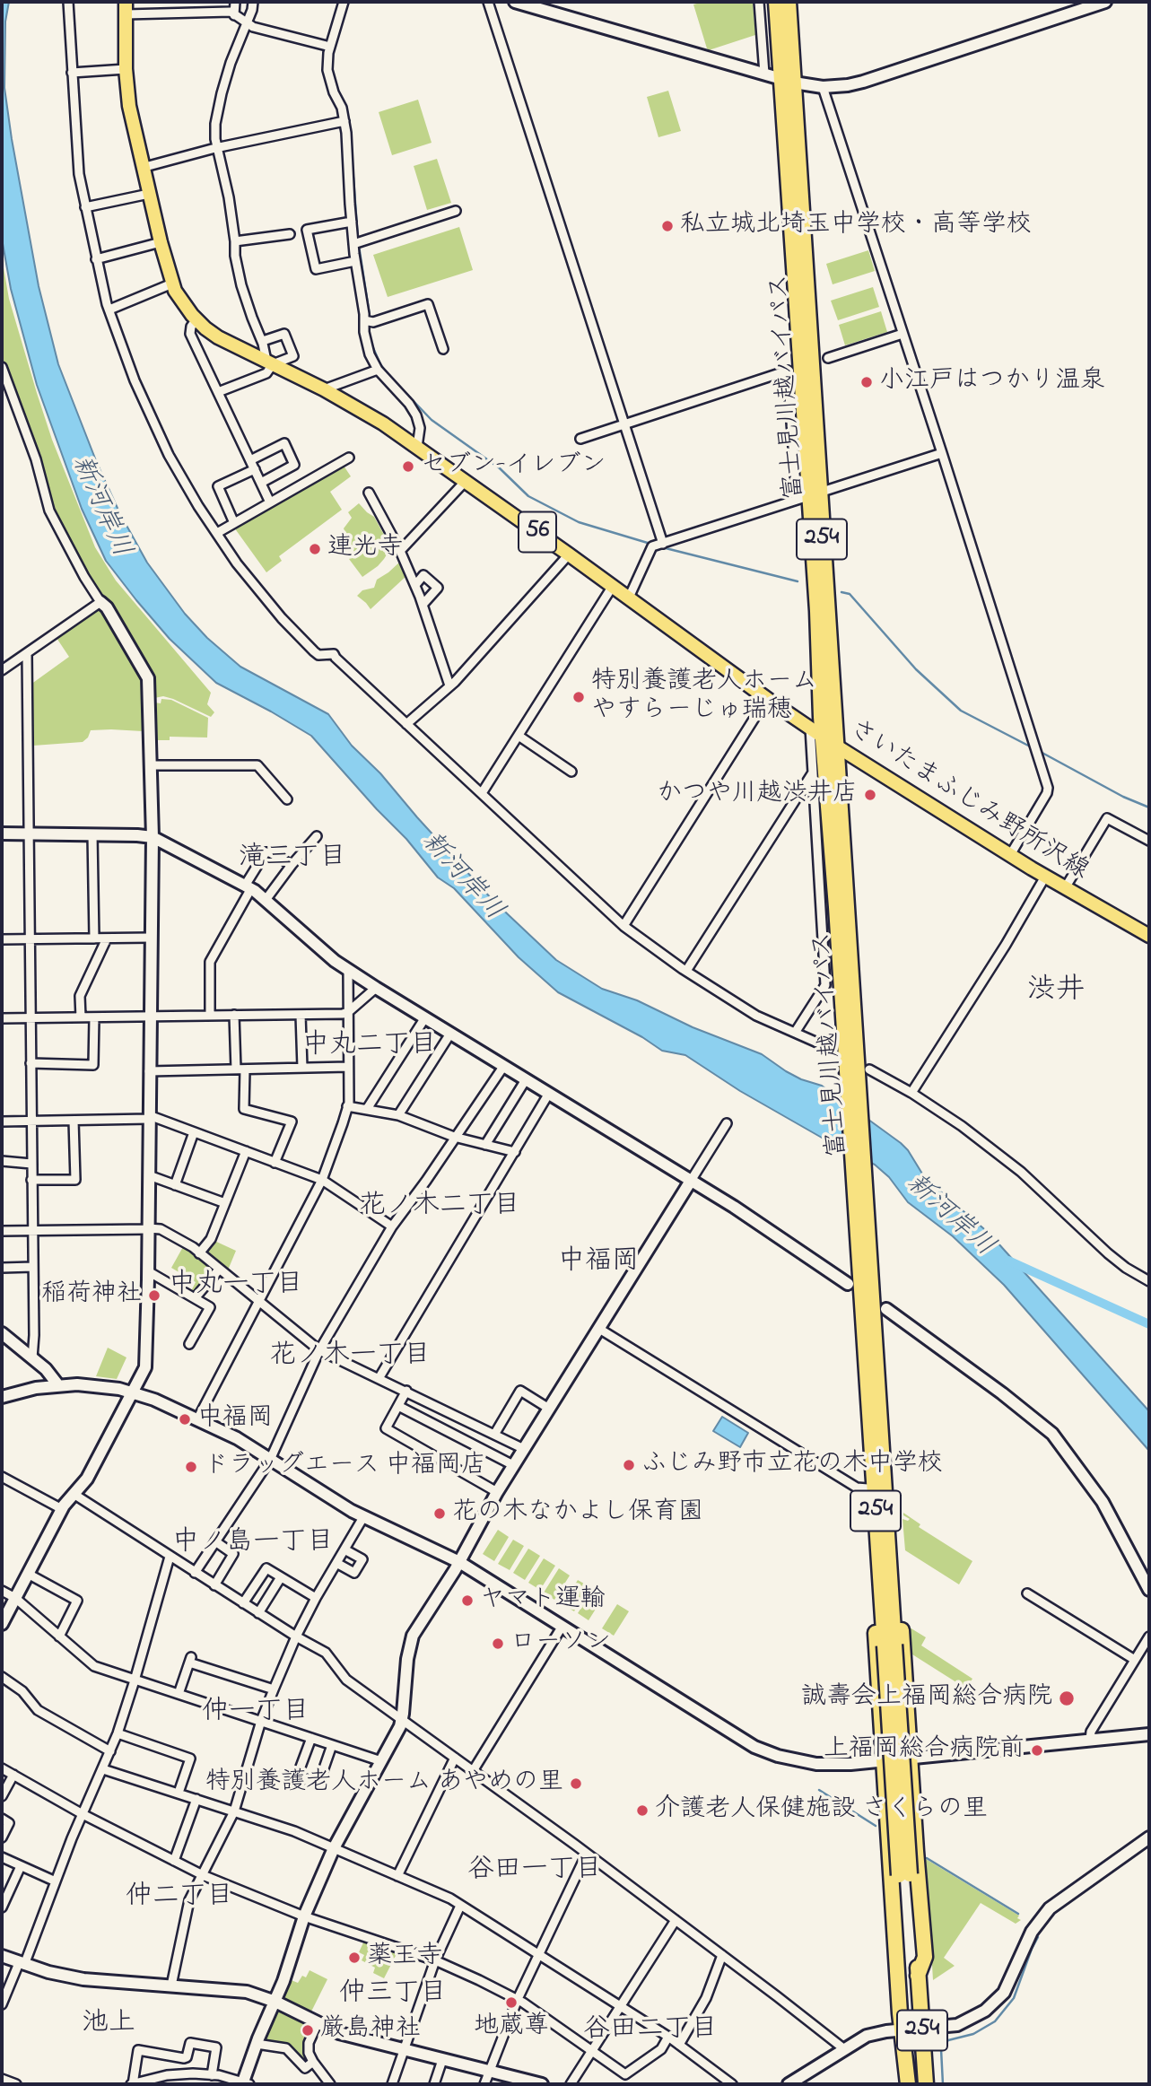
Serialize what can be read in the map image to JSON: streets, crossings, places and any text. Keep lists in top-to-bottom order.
{
  "streets": {
    "highway": ["富士見川越バイパス", "254"],
    "main road": ["56", "さいたまふじみ野所沢線"]
  },
  "crossings": [
    ["富士見川越バイパス", "254"],
    ["富士見川越バイパス", "さいたまふじみ野所沢線"]
  ],
  "districts": [
    "滝三丁目",
    "渋井",
    "中丸二丁目",
    "花ノ木二丁目",
    "中福岡",
    "中丸一丁目",
    "花ノ木一丁目",
    "中ノ島一丁目",
    "仲一丁目",
    "谷田一丁目",
    "仲二丁目",
    "仲三丁目",
    "池上",
    "谷田二丁目"
  ],
  "water": ["新河岸川"],
  "places": [
    "私立城北埼玉中学校・高等学校",
    "小江戸はつかり温泉",
    "セブン-イレブン",
    "連光寺",
    "特別養護老人ホーム やすらーじゅ瑞穂",
    "かつや川越渋井店",
    "稲荷神社",
    "中福岡",
    "ふじみ野市立花の木中学校",
    "ドラッグエース 中福岡店",
    "花の木なかよし保育園",
    "ヤマト運輸",
    "ローソン",
    "誠壽会上福岡総合病院",
    "上福岡総合病院前",
    "特別養護老人ホーム あやめの里",
    "介護老人保健施設 さくらの里",
    "薬王寺",
    "地蔵尊",
    "厳島神社"
  ]
}
